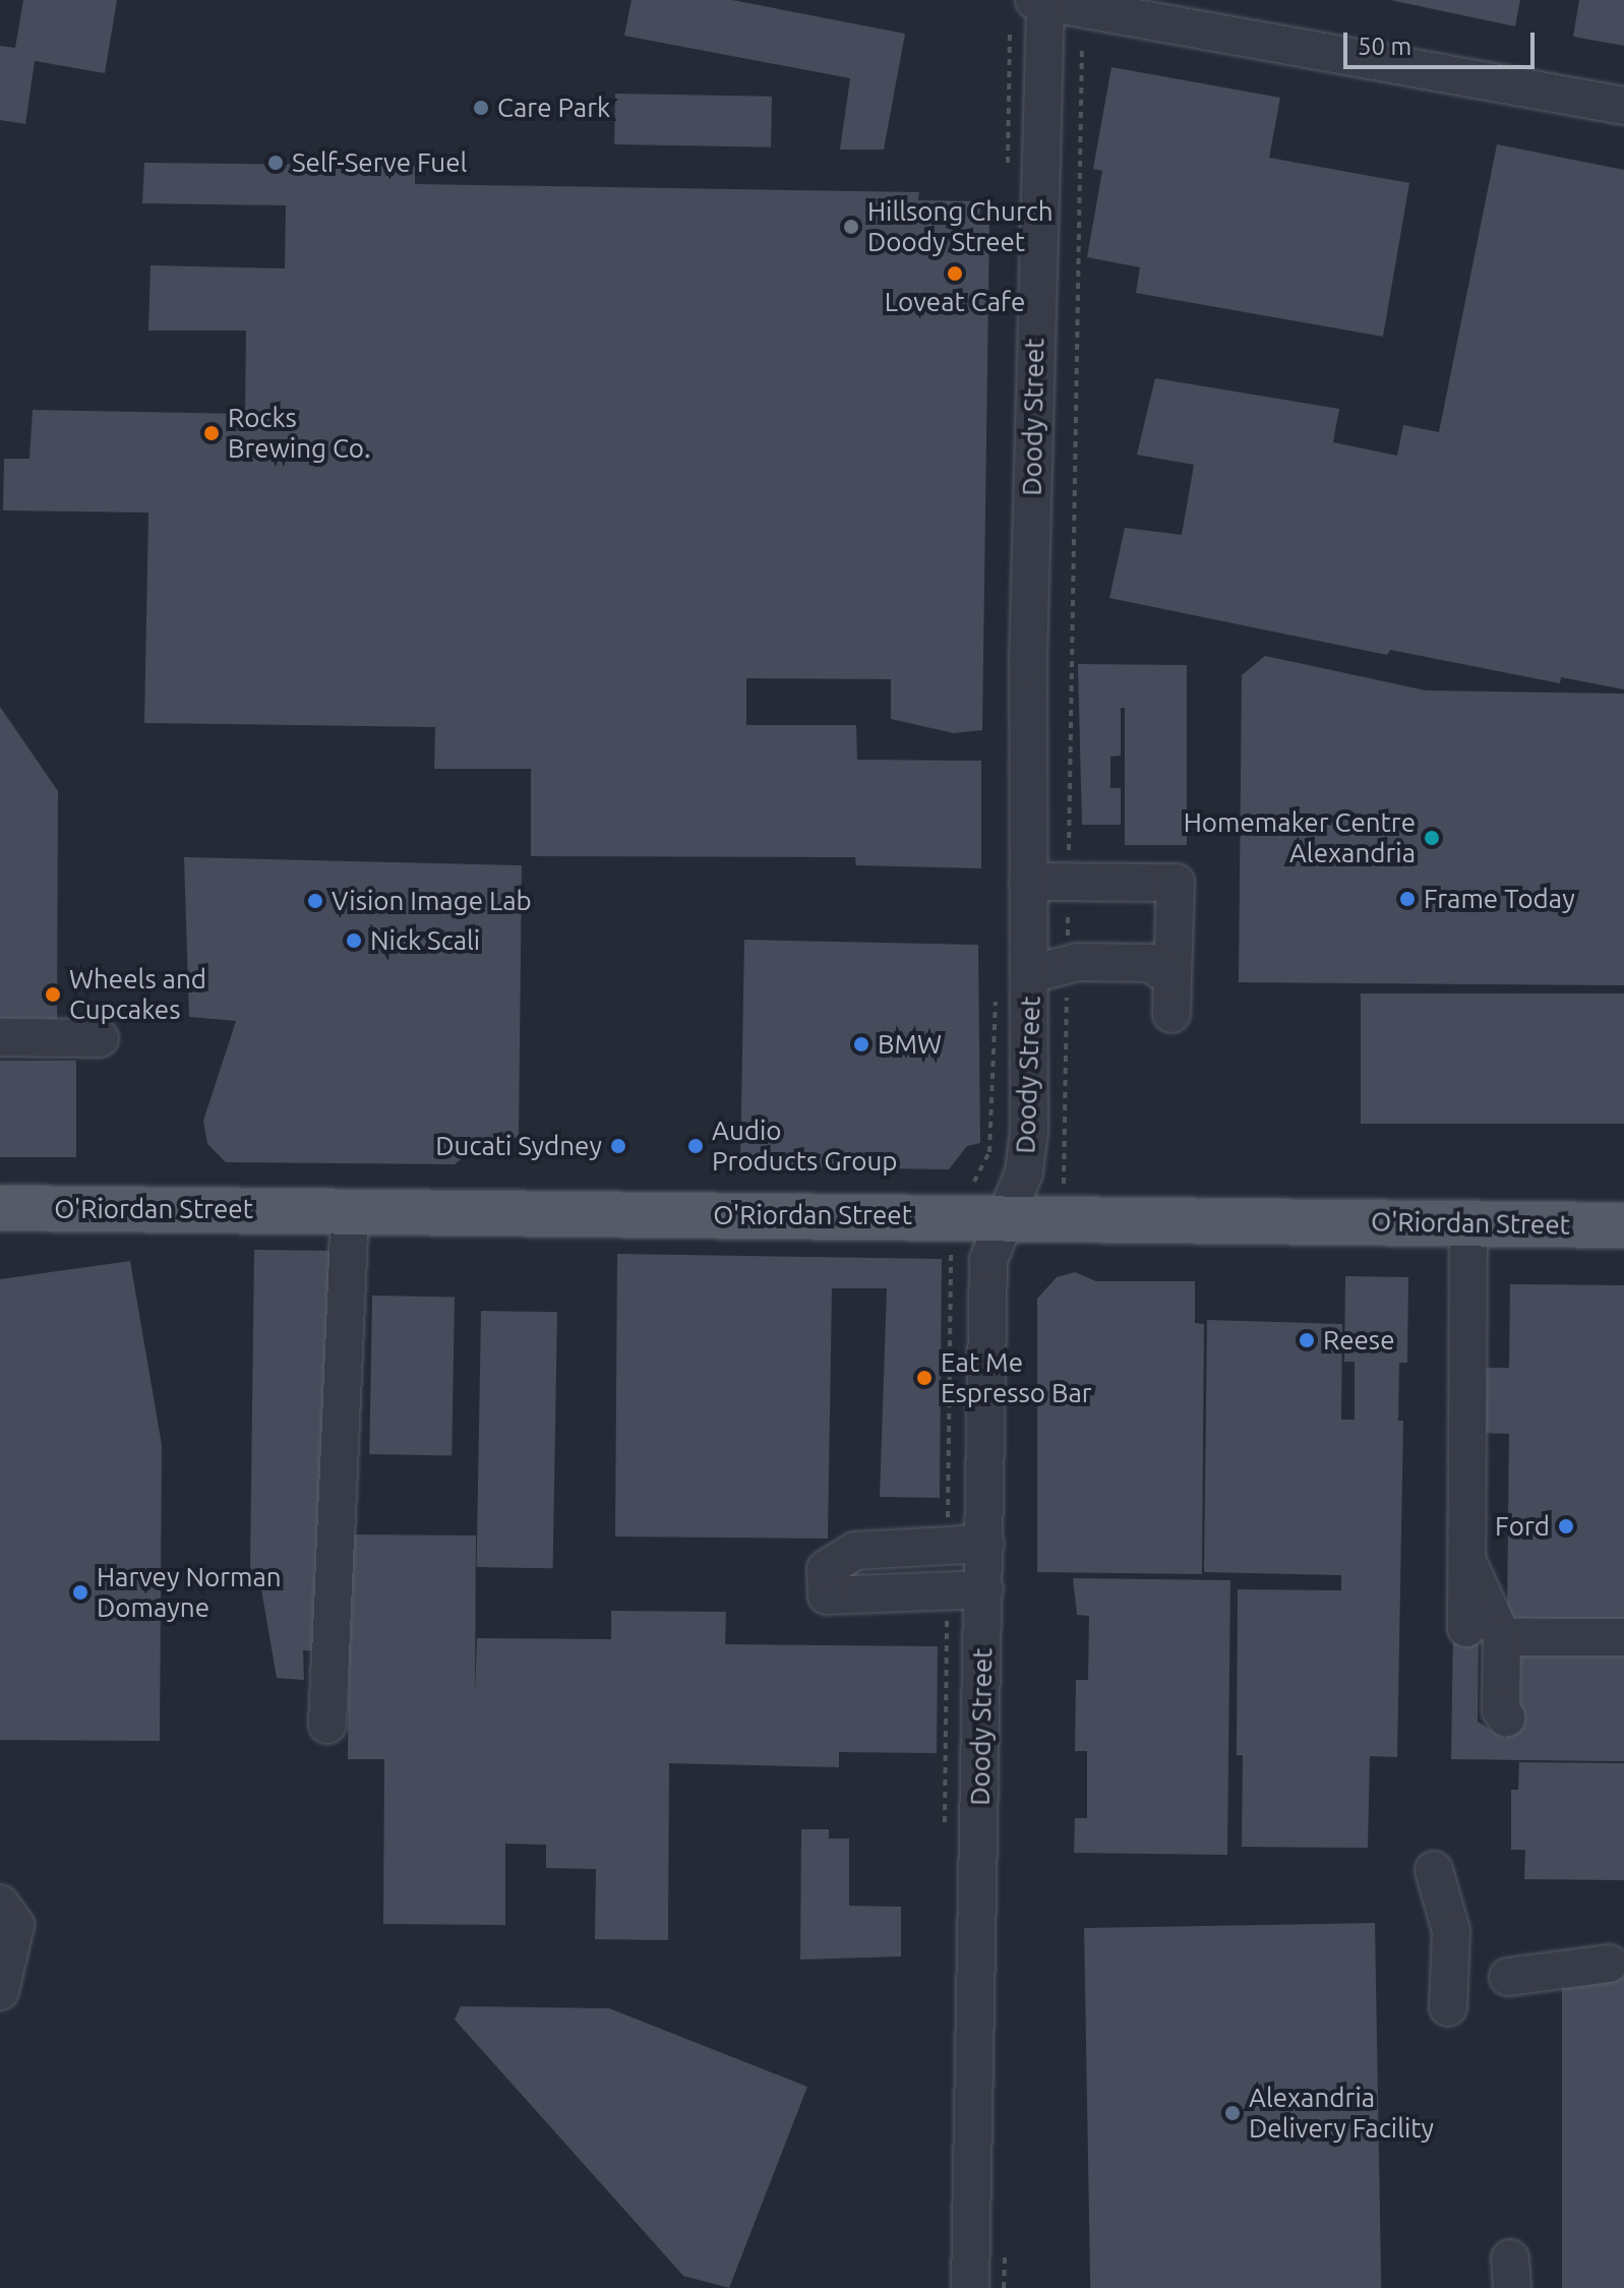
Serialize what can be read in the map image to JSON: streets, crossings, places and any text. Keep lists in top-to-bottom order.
{
  "streets": {
    "main road": ["O'Riordan Street"],
    "street": ["Doody Street"]
  },
  "crossings": [
    ["Doody Street", "O'Riordan Street"]
  ],
  "places": [
    "Care Park",
    "Self-Serve Fuel",
    "Hillsong Church Doody Street",
    "Loveat Cafe",
    "Rocks Brewing Co.",
    "Homemaker Centre Alexandria",
    "Frame Today",
    "Vision Image Lab",
    "Nick Scali",
    "Wheels and Cupcakes",
    "BMW",
    "Ducati Sydney",
    "Audio Products Group",
    "Reese",
    "Eat Me Espresso Bar",
    "Ford",
    "Harvey Norman Domayne",
    "Alexandria Delivery Facility"
  ],
  "scale_bar": "50 m"
}
